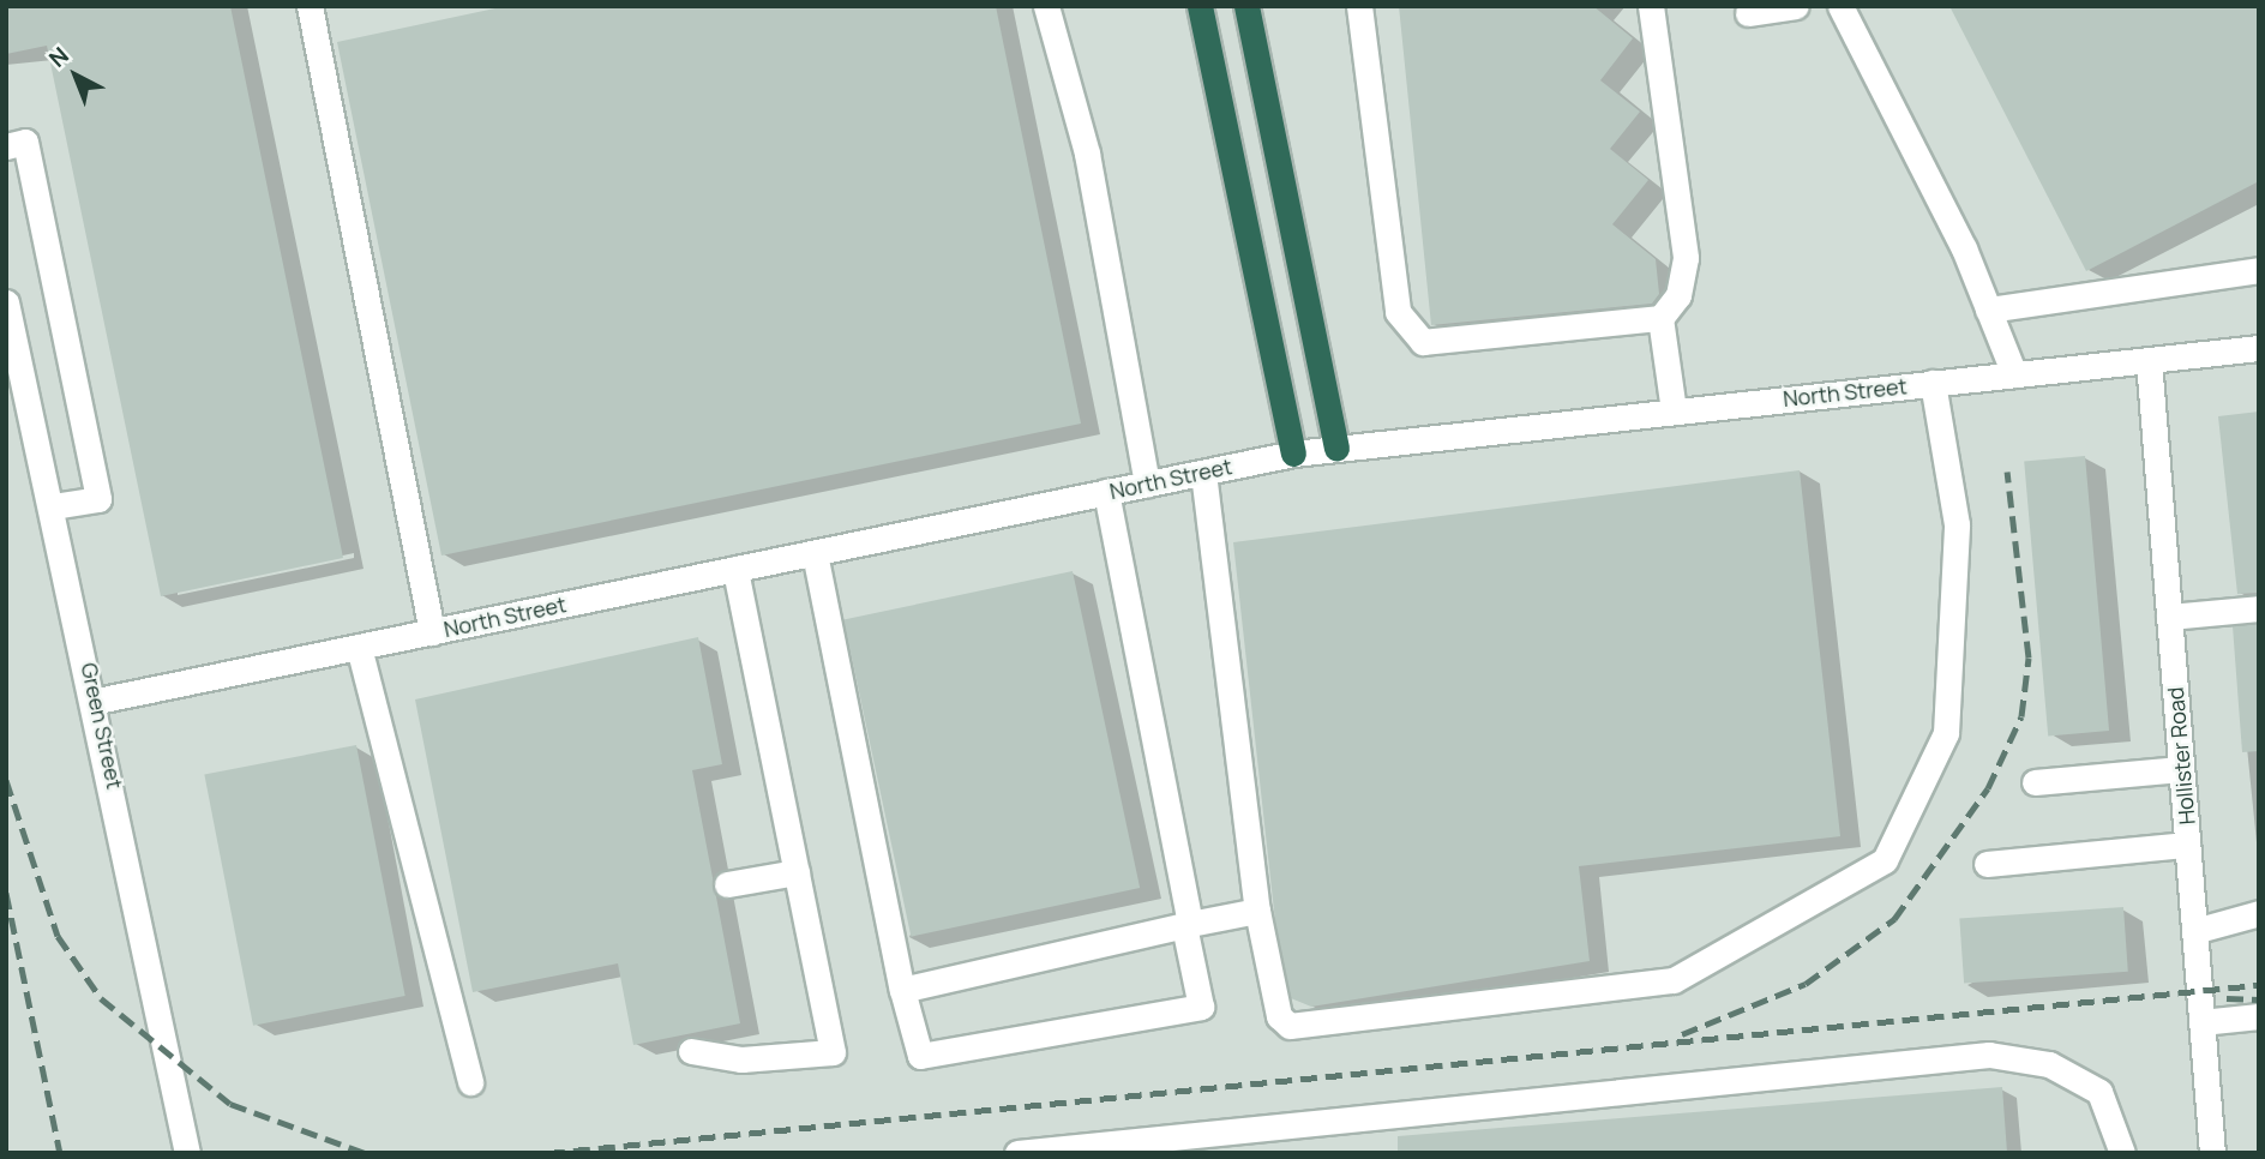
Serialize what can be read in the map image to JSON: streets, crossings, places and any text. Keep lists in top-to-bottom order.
{
  "streets": {
    "street": ["North Street", "Green Street", "Hollister Road"]
  },
  "crossings": [
    ["North Street", "Green Street"],
    ["North Street", "Hollister Road"]
  ],
  "north": "top left"
}
